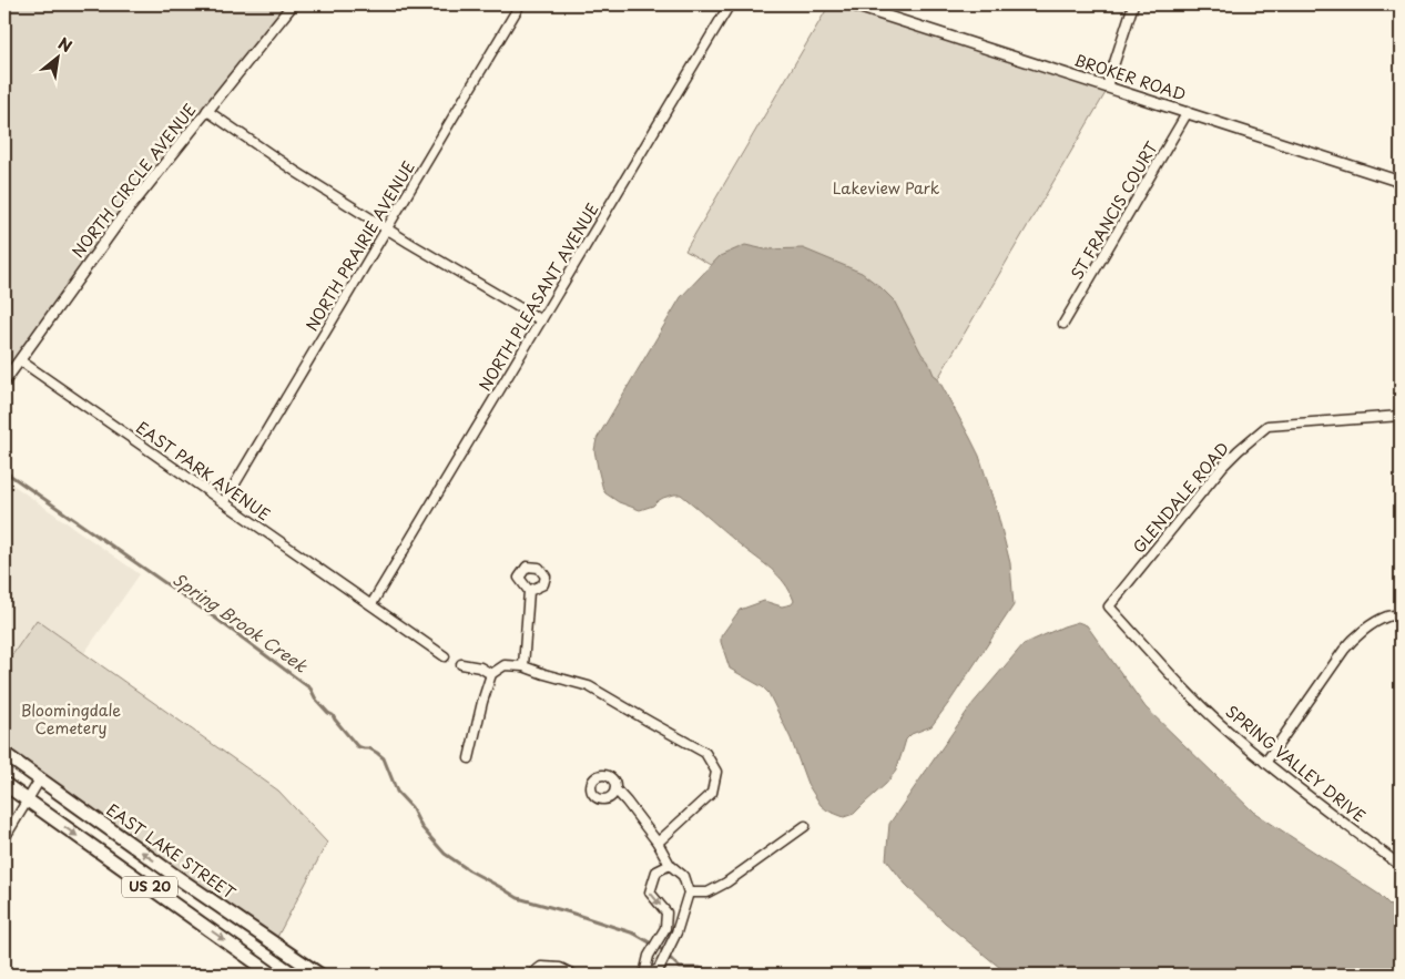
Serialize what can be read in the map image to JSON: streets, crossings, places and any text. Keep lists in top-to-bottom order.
{
  "streets": {
    "main road": ["EAST LAKE STREET", "US 20"],
    "street": [
      "BROKER ROAD",
      "NORTH CIRCLE AVENUE",
      "ST FRANCIS COURT",
      "NORTH PRAIRIE AVENUE",
      "NORTH PLEASANT AVENUE",
      "EAST PARK AVENUE",
      "GLENDALE ROAD",
      "SPRING VALLEY DRIVE"
    ]
  },
  "crossings": [
    ["BROKER ROAD", "ST FRANCIS COURT"],
    ["NORTH CIRCLE AVENUE", "EAST PARK AVENUE"],
    ["NORTH PRAIRIE AVENUE", "EAST PARK AVENUE"],
    ["NORTH PLEASANT AVENUE", "EAST PARK AVENUE"],
    ["GLENDALE ROAD", "SPRING VALLEY DRIVE"]
  ],
  "water": ["Spring Brook Creek"],
  "parks": ["Lakeview Park", "Bloomingdale Cemetery"],
  "north": "top right"
}
